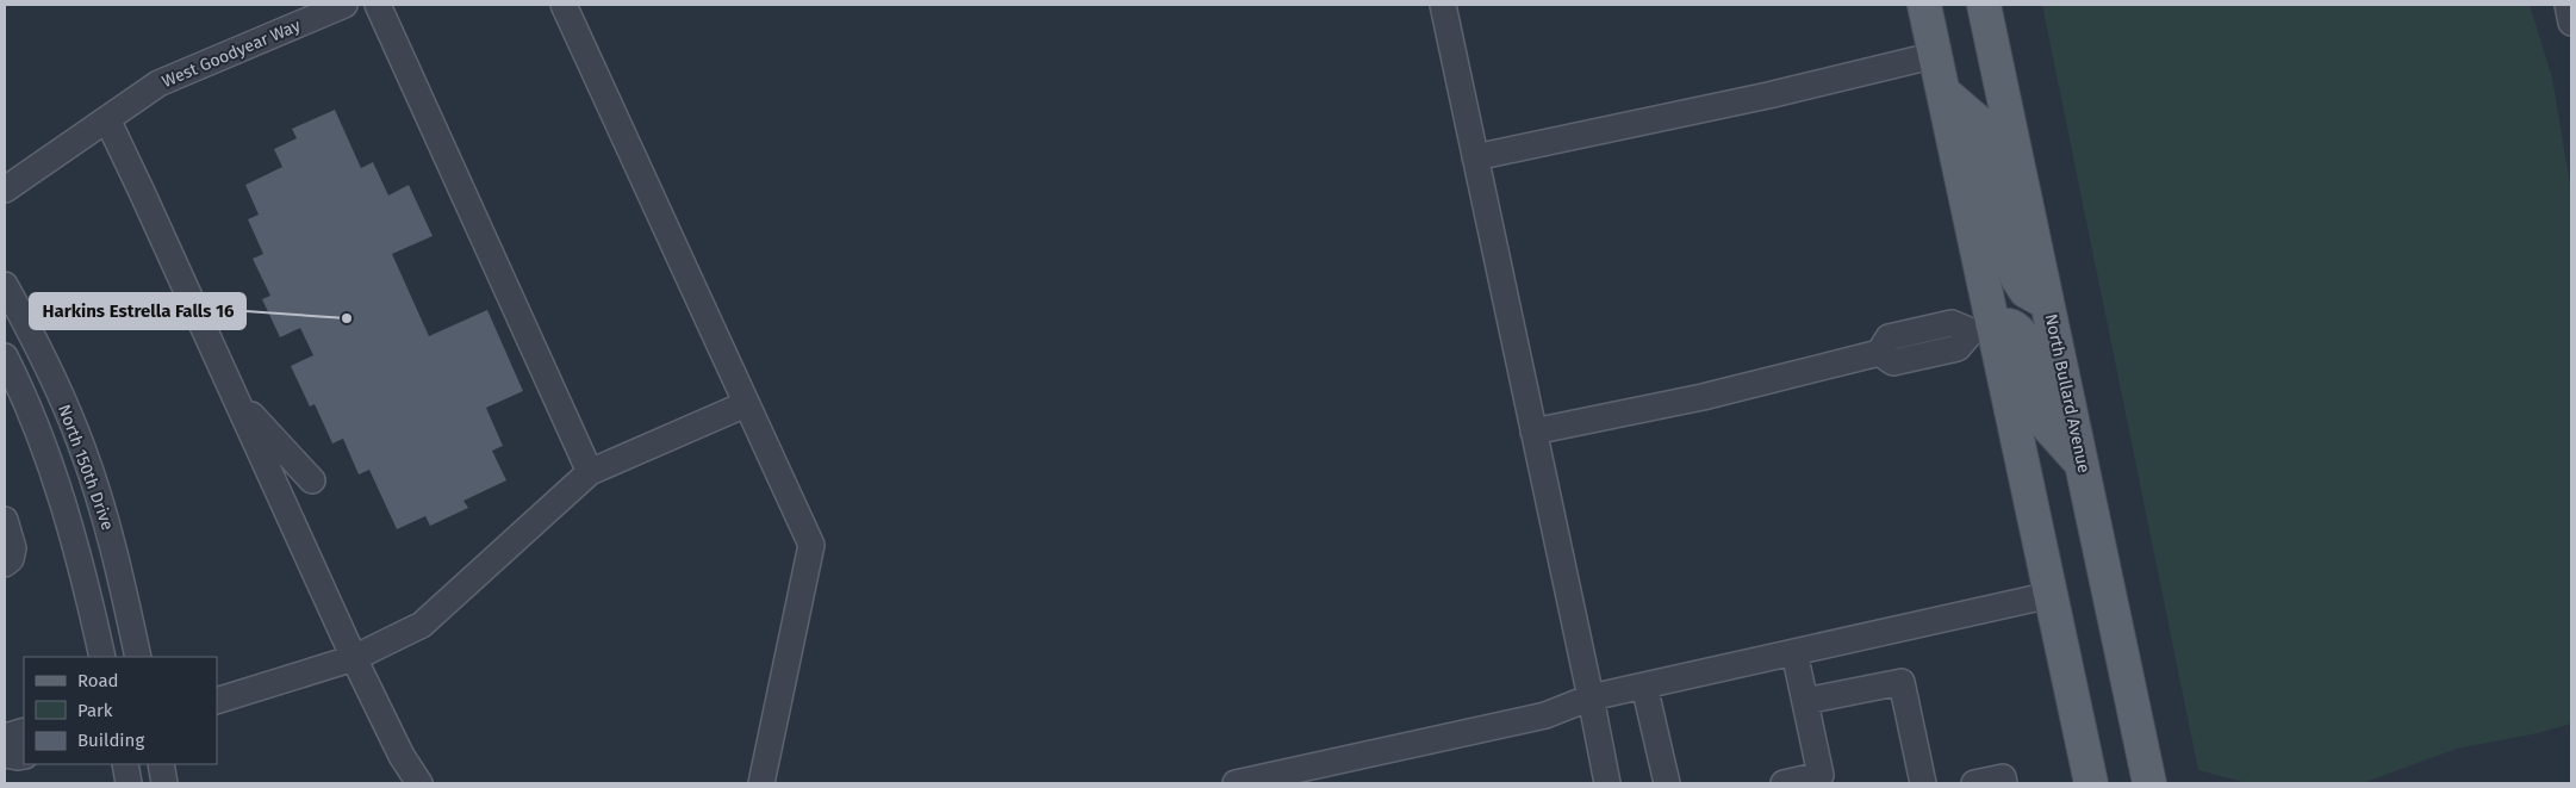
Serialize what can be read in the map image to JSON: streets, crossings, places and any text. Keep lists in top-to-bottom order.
{
  "streets": {
    "main road": ["North Bullard Avenue"],
    "street": ["West Goodyear Way", "North 150th Drive"]
  },
  "places": ["Harkins Estrella Falls 16"],
  "legend": ["Road", "Park", "Building"]
}
